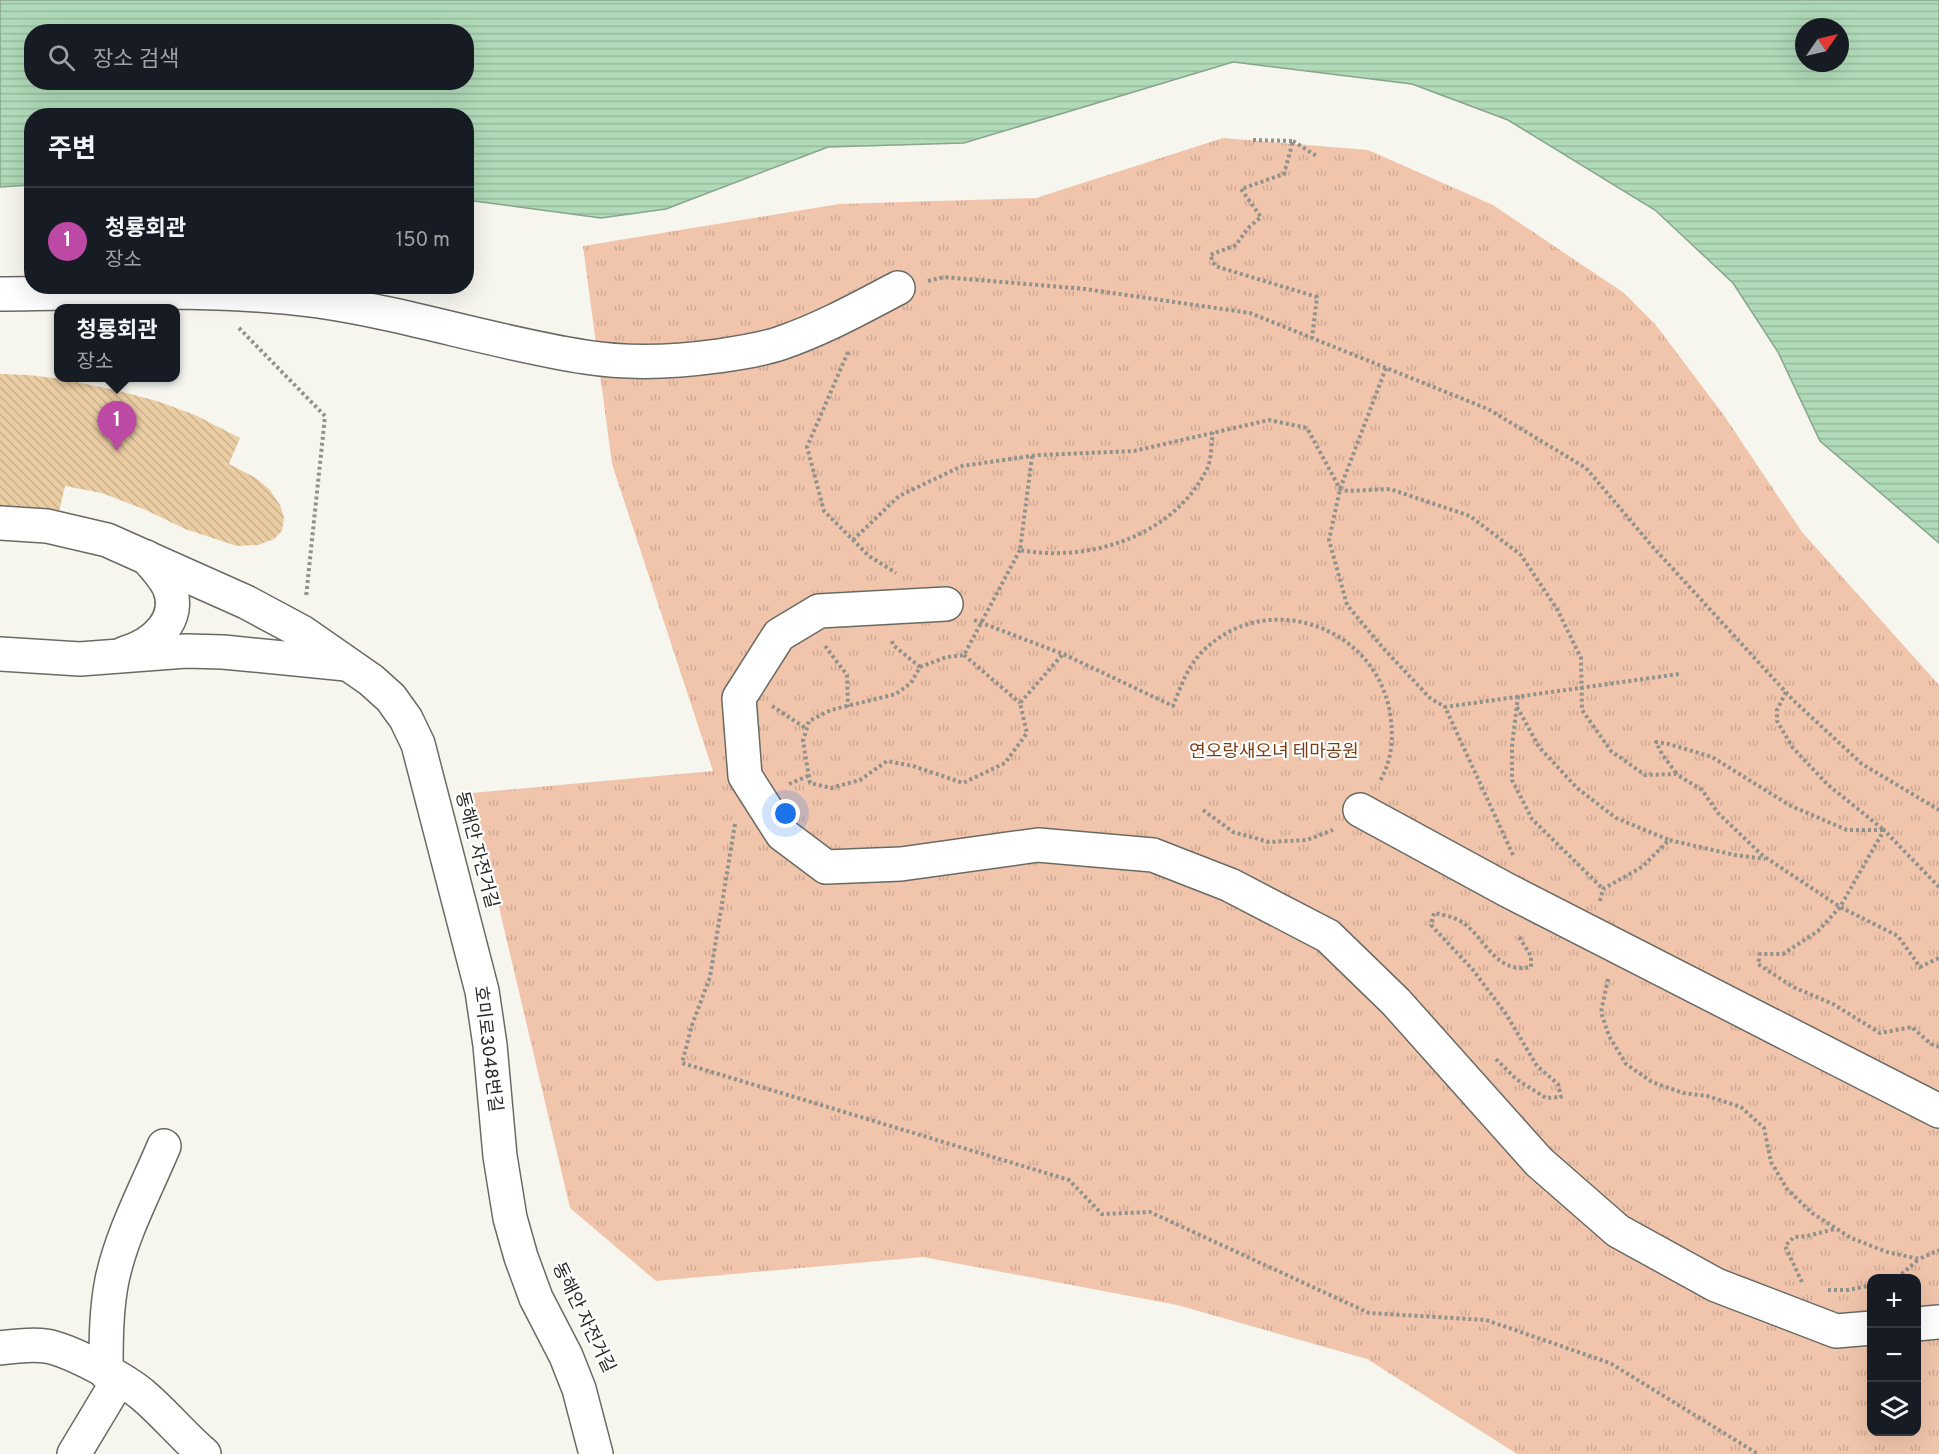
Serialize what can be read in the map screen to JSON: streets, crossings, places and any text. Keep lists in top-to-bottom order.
{
  "streets": {
    "street": ["호미로3048번길"]
  },
  "parks": ["연오랑새오녀 테마공원"],
  "north": "top right",
  "page": {
    "search": "장소 검색",
    "heading": "주변",
    "list": [
      {
        "mark": "1",
        "name": "청룡회관",
        "note": "장소",
        "value": "150 m"
      }
    ],
    "popup": ["청룡회관", "장소"],
    "pins": "1",
    "map_buttons": ["+", "−"]
  }
}
